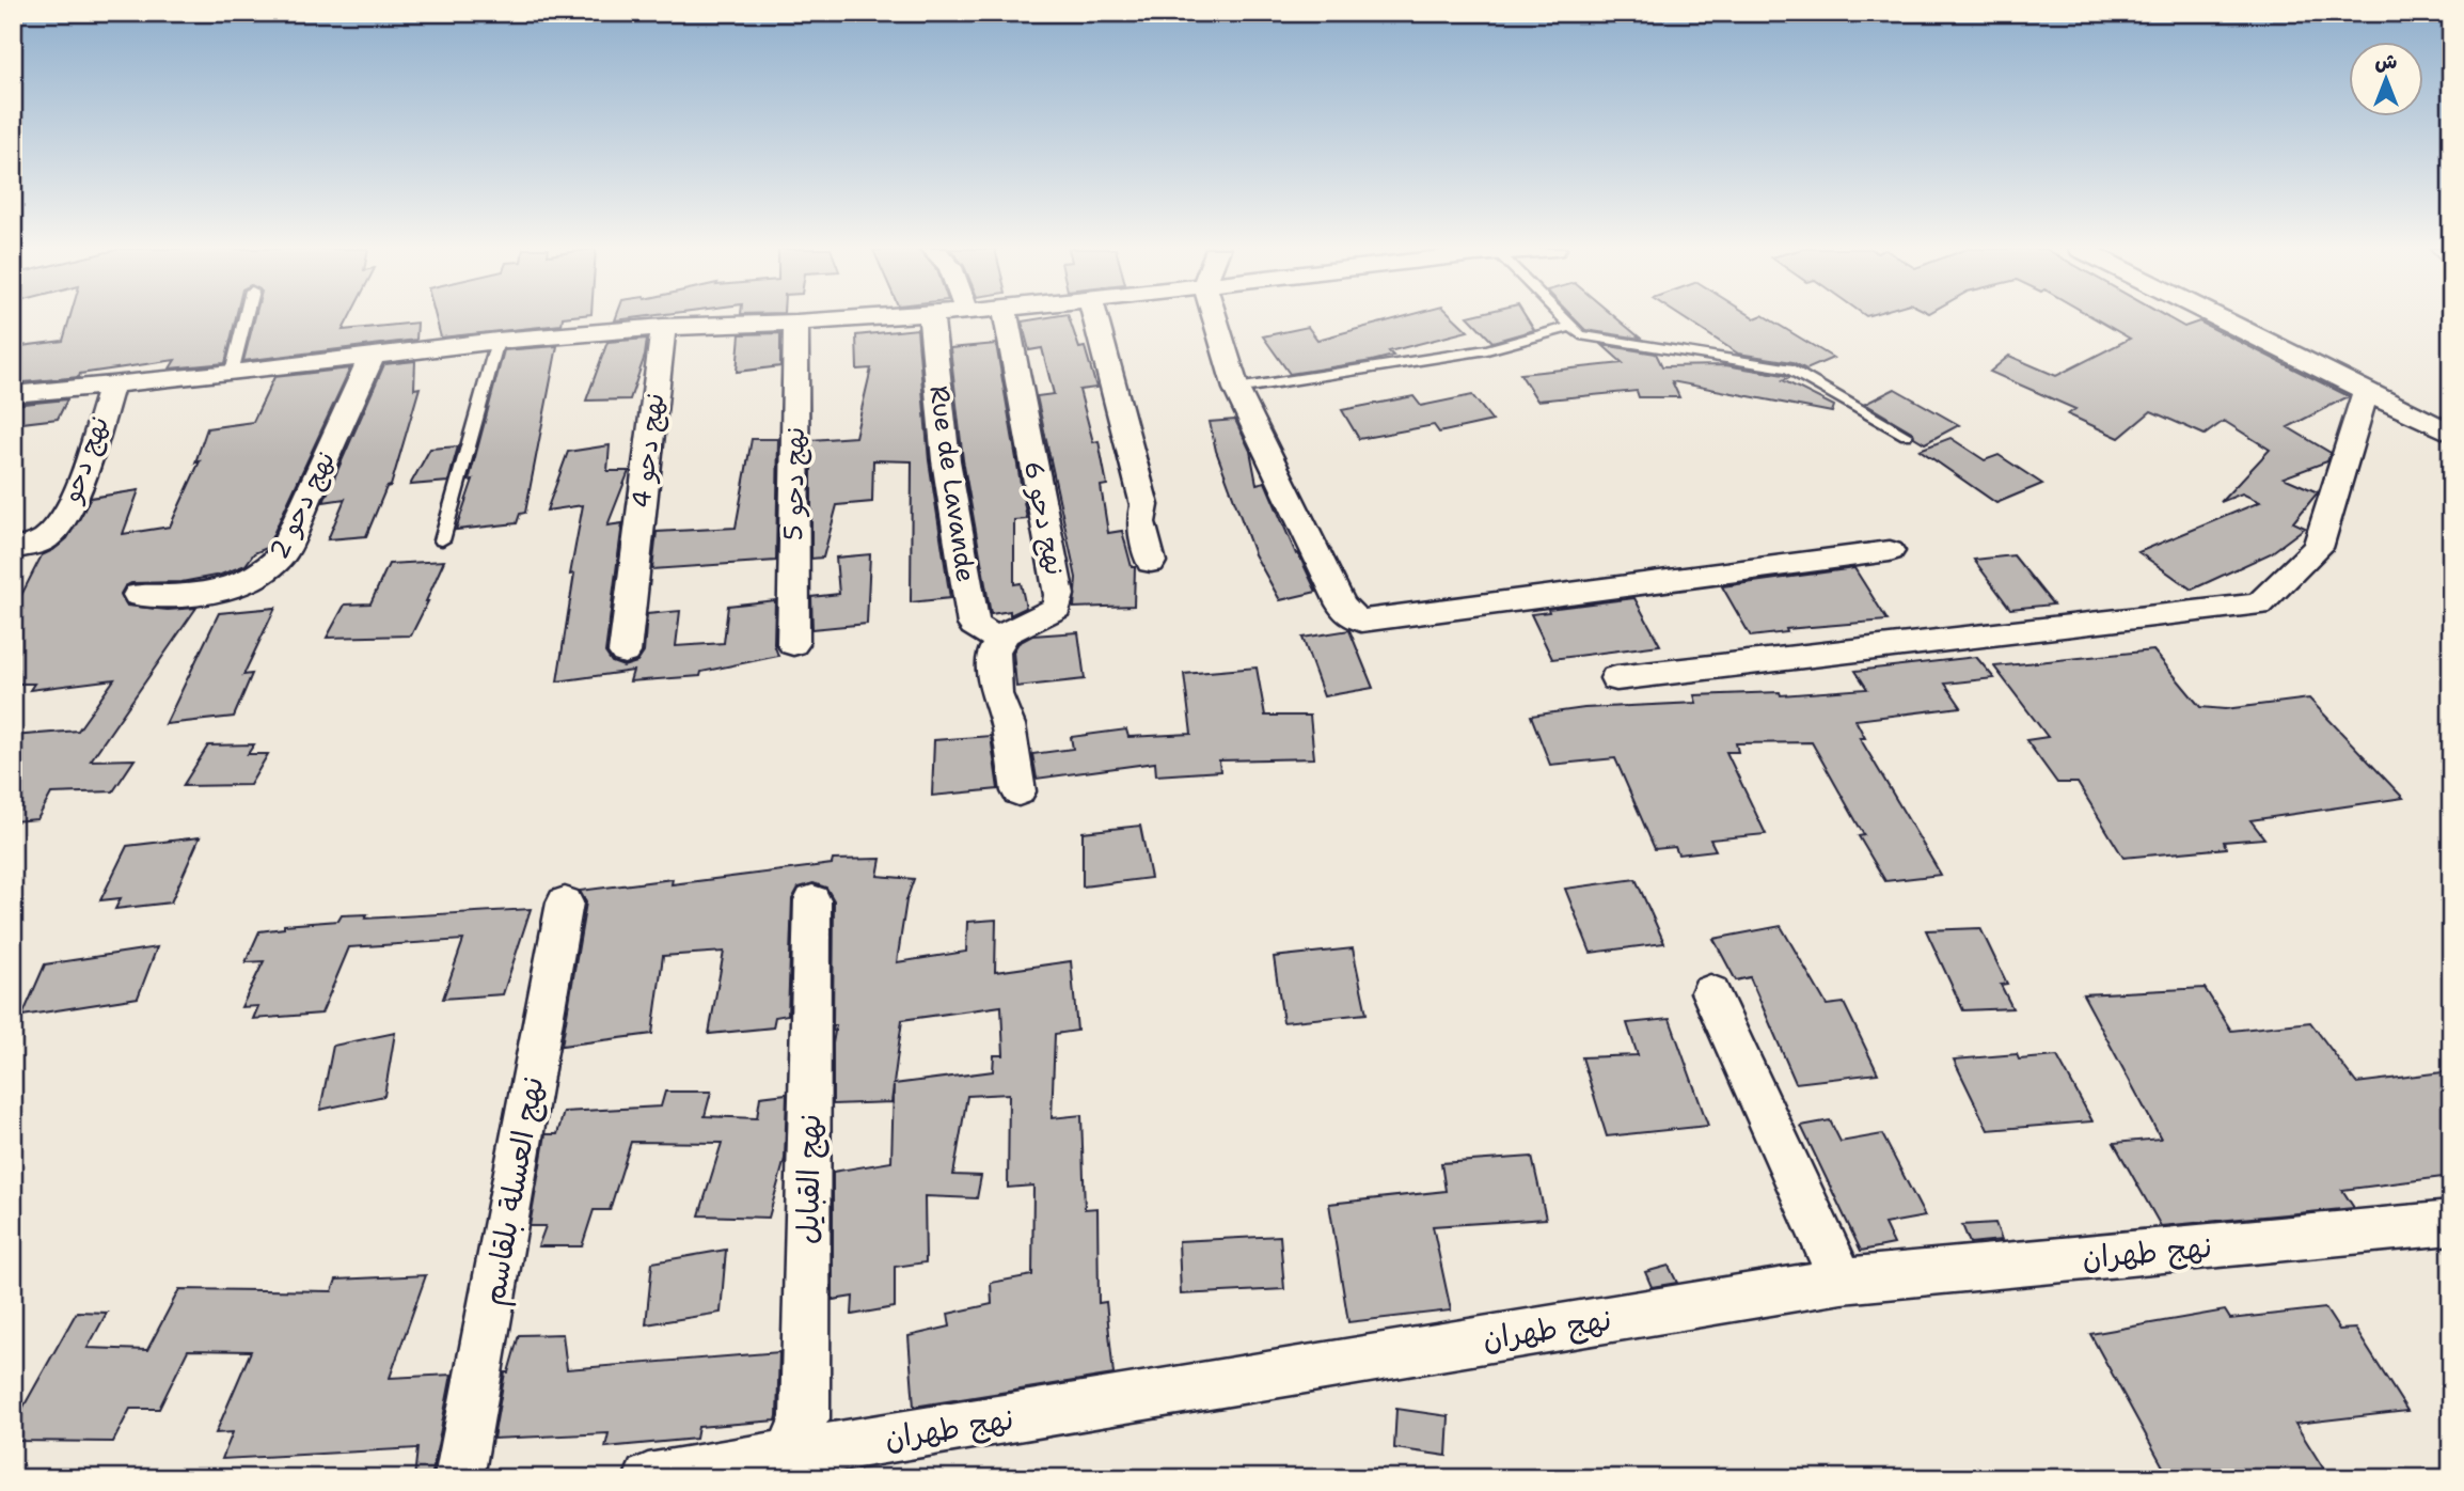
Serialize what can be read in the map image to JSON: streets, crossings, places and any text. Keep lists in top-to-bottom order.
{
  "streets": {
    "street": [
      "نهج دحو 4",
      "نهج دحو",
      "نهج دحو 5",
      "Rue de Lavande",
      "نهج دحو 2",
      "نهج دحو 6",
      "نهج القبايل",
      "نهج العسلة بلقاسم",
      "نهج طهران"
    ]
  },
  "crossings": [
    ["Rue de Lavande", "نهج دحو 6"],
    ["نهج القبايل", "نهج طهران"]
  ],
  "north": "top"
}
